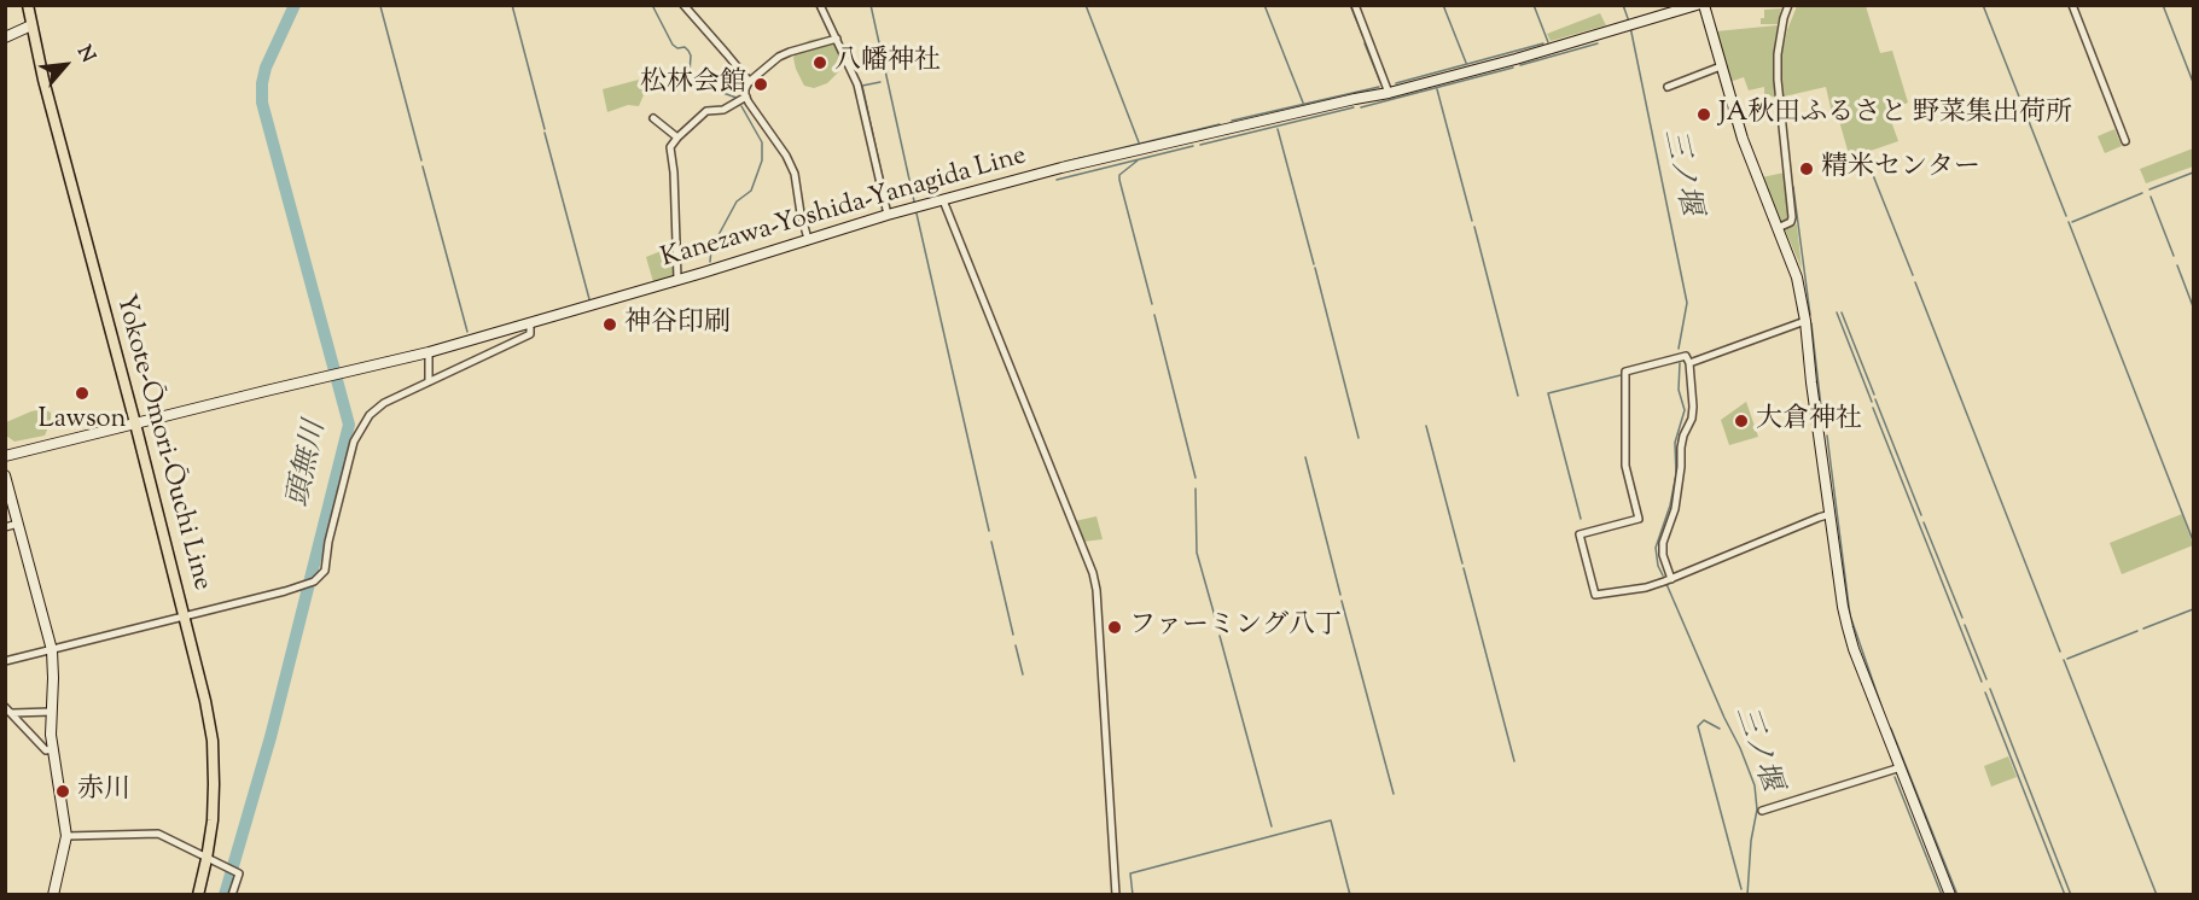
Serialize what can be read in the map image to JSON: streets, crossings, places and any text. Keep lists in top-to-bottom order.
{
  "streets": {
    "main road": ["Kanezawa-Yoshida-Yanagida Line", "Yokote-Ōmori-Ōuchi Line"]
  },
  "crossings": [
    ["Kanezawa-Yoshida-Yanagida Line", "Yokote-Ōmori-Ōuchi Line"]
  ],
  "water": ["三ノ堰", "頭無川"],
  "places": [
    "八幡神社",
    "松林会館",
    "JA秋田ふるさと 野菜集出荷所",
    "精米センター",
    "神谷印刷",
    "Lawson",
    "大倉神社",
    "ファーミング八丁",
    "赤川"
  ],
  "north": "top right"
}
